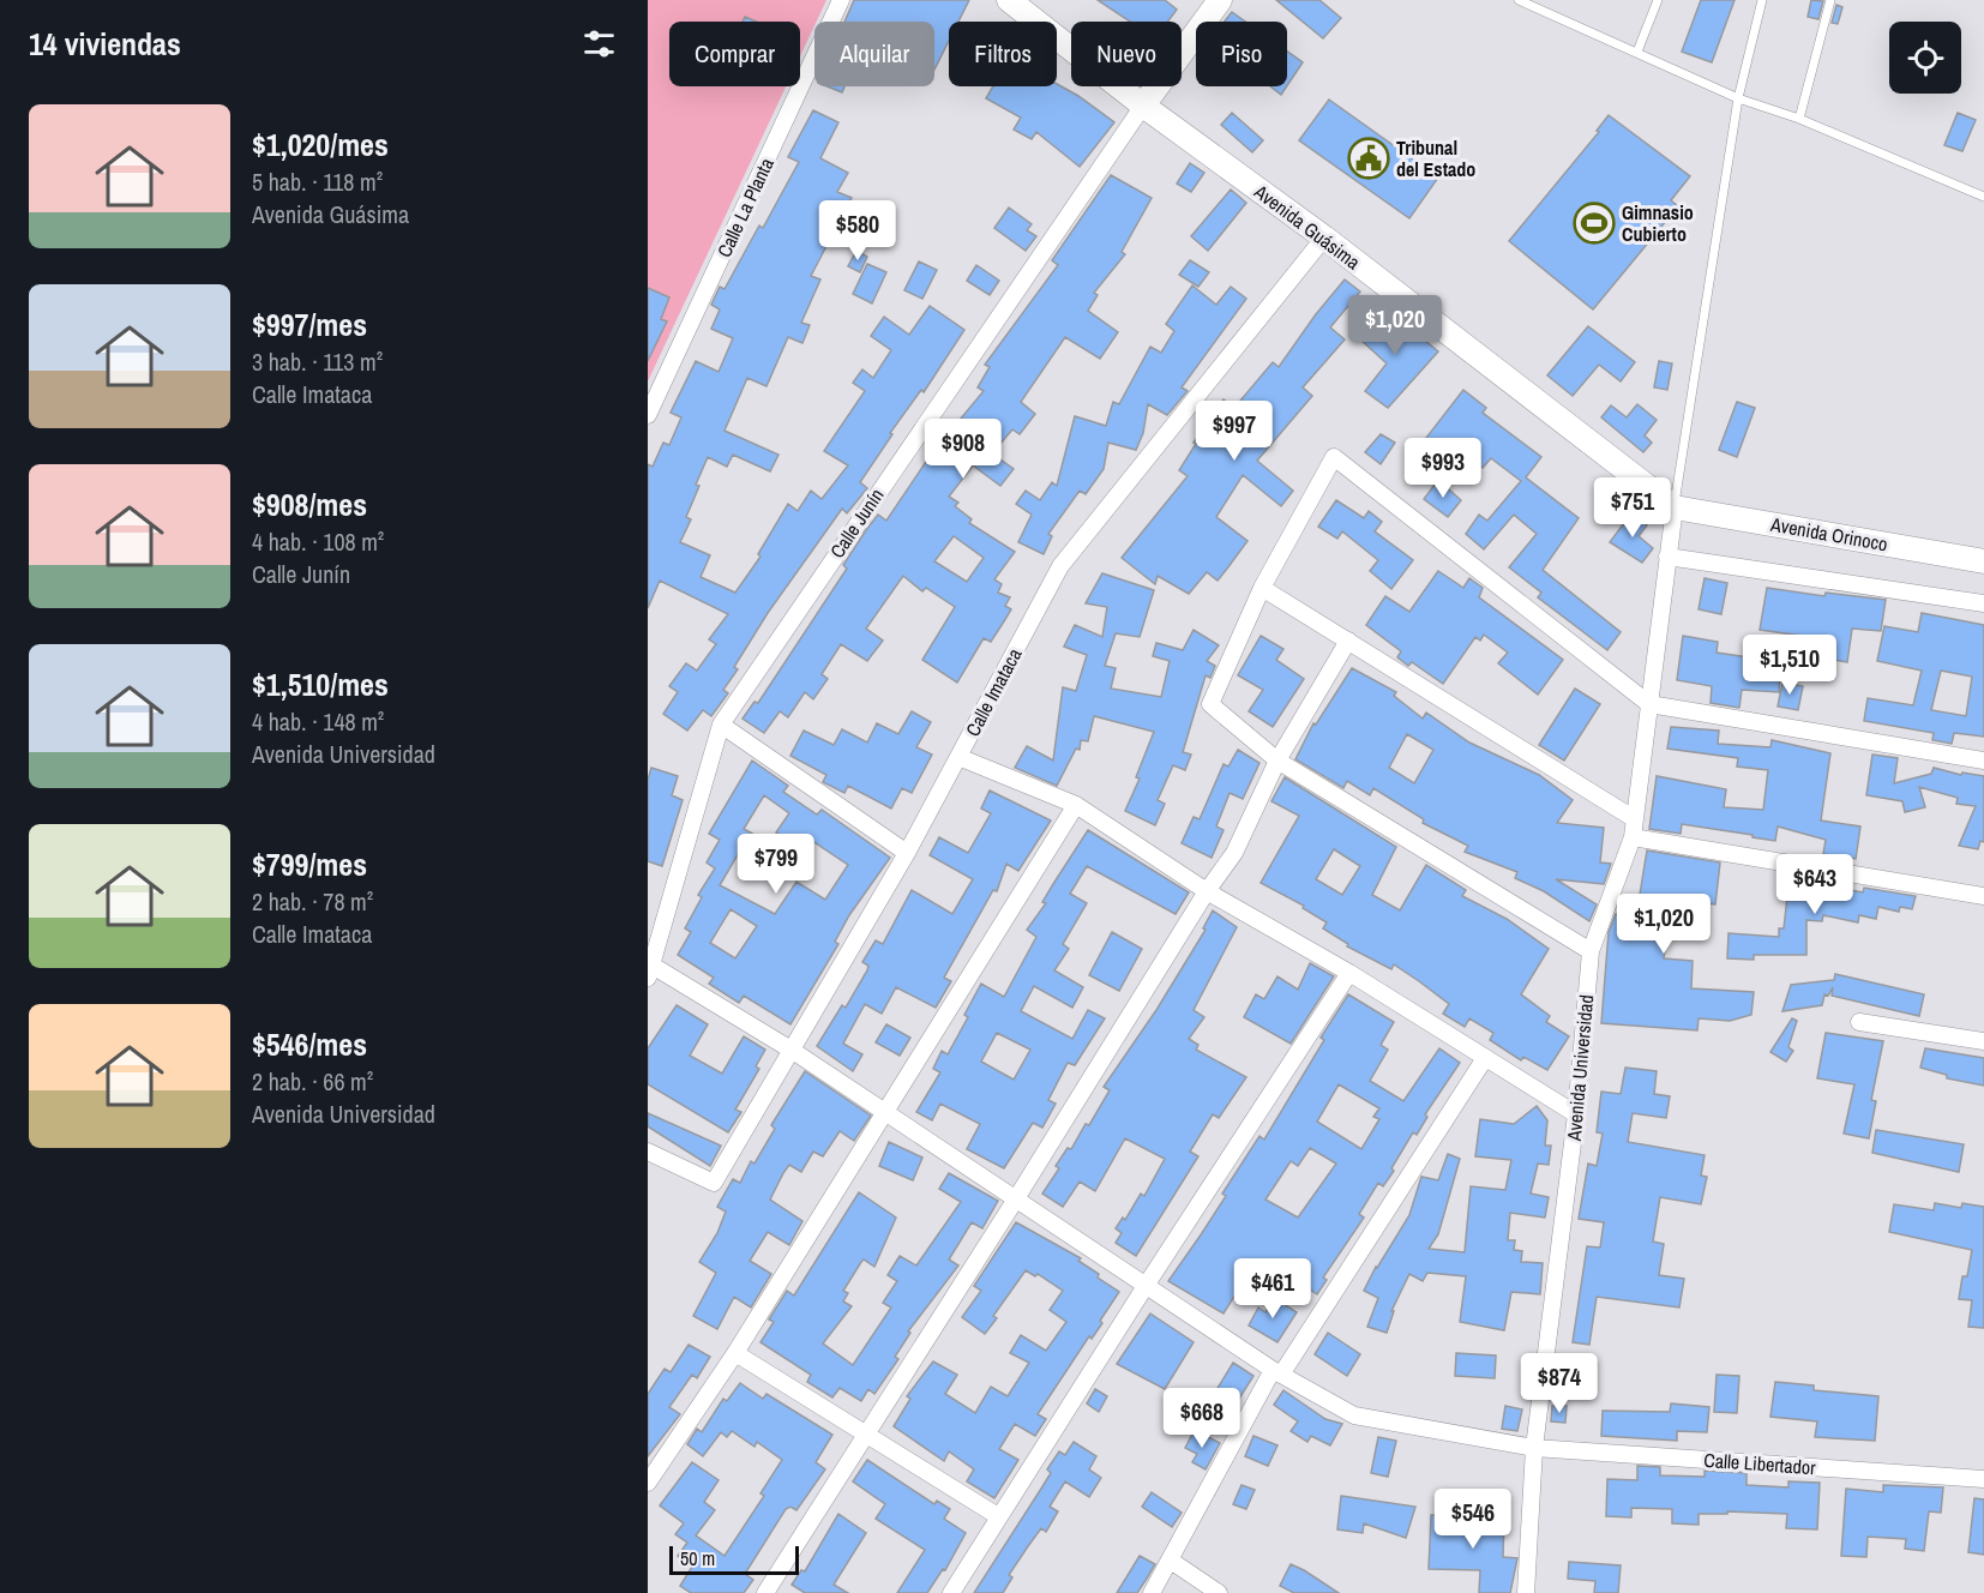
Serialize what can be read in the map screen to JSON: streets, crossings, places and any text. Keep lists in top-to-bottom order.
{
  "streets": {
    "main road": ["Avenida Guásima", "Avenida Orinoco"],
    "street": [
      "Calle La Planta",
      "Calle Junín",
      "Calle Imataca",
      "Avenida Universidad",
      "Calle Libertador"
    ]
  },
  "crossings": [
    ["Avenida Guásima", "Calle Junín"],
    ["Avenida Guásima", "Avenida Orinoco"],
    ["Avenida Guásima", "Calle Imataca"],
    ["Avenida Guásima", "Avenida Universidad"],
    ["Calle Junín", "Calle Libertador"],
    ["Avenida Orinoco", "Avenida Universidad"],
    ["Calle Imataca", "Calle Libertador"],
    ["Avenida Universidad", "Calle Libertador"]
  ],
  "places": {
    "public building": ["Tribunal del Estado"],
    "sports": ["Gimnasio Cubierto"]
  },
  "scale_bar": "50 m",
  "page": {
    "heading": "14 viviendas",
    "chip": [
      "Comprar",
      "Alquilar",
      "Filtros",
      "Nuevo",
      "Piso"
    ],
    "list": [
      {
        "name": "$1,020/mes",
        "note": "5 hab. · 118 m² · Avenida Guásima"
      },
      {
        "name": "$997/mes",
        "note": "3 hab. · 113 m² · Calle Imataca"
      },
      {
        "name": "$908/mes",
        "note": "4 hab. · 108 m² · Calle Junín"
      },
      {
        "name": "$1,510/mes",
        "note": "4 hab. · 148 m² · Avenida Universidad"
      },
      {
        "name": "$799/mes",
        "note": "2 hab. · 78 m² · Calle Imataca"
      },
      {
        "name": "$546/mes",
        "note": "2 hab. · 66 m² · Avenida Universidad"
      }
    ],
    "price": [
      "$580",
      "$1,020",
      "$997",
      "$908",
      "$993",
      "$751",
      "$1,510",
      "$799",
      "$643",
      "$1,020",
      "$461",
      "$874",
      "$668",
      "$546"
    ],
    "scale": "50 m"
  }
}
